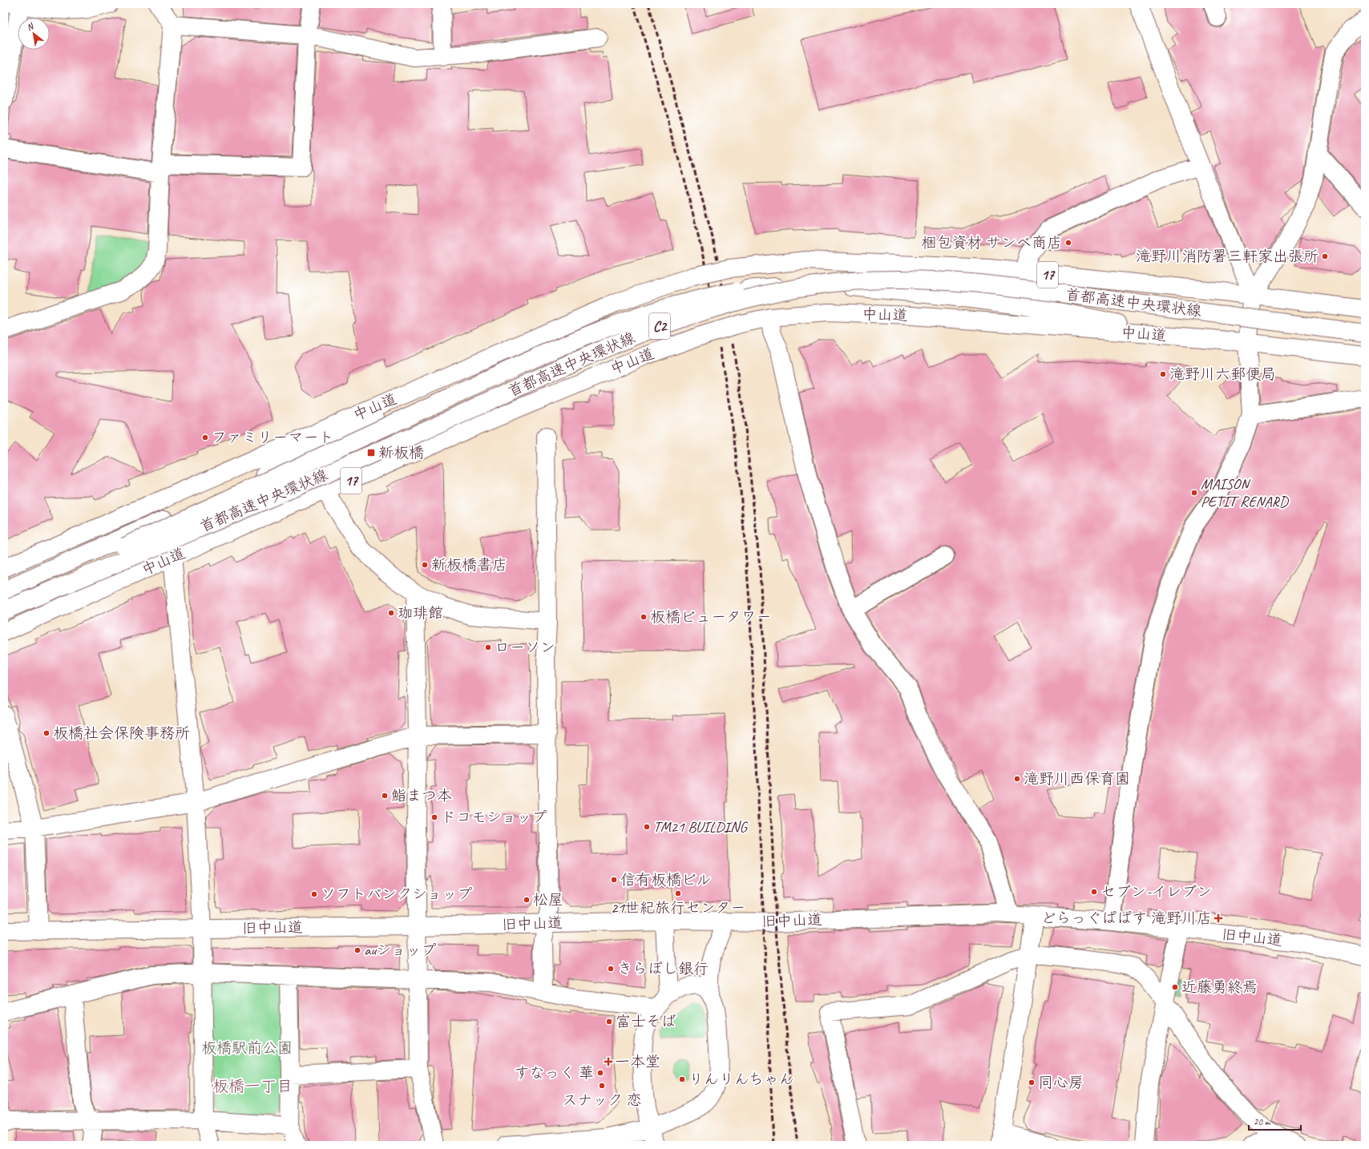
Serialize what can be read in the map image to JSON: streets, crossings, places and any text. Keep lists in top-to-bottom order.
{
  "streets": {
    "main road": [
      "17",
      "首都高速中央環状線",
      "中山道",
      "C2",
      "旧中山道"
    ]
  },
  "districts": ["板橋一丁目"],
  "parks": ["板橋駅前公園"],
  "places": {
    "other": [
      "梱包資材 サンベ商店",
      "滝野川消防署三軒家出張所",
      "滝野川六郵便局",
      "ファミリーマート",
      "MAISON PETIT RENARD",
      "新板橋書店",
      "珈琲館",
      "板橋ビュータワー",
      "ローソン",
      "板橋社会保険事務所",
      "滝野川西保育園",
      "鮨まつ本",
      "ドコモショップ",
      "TM21 BUILDING",
      "信有板橋ビル",
      "セブン-イレブン",
      "21世紀旅行センター",
      "ソフトバンクショップ",
      "松屋",
      "auショップ",
      "きらぼし銀行",
      "近藤勇終焉",
      "富士そば",
      "すなっく 華",
      "りんりんちゃん",
      "同心房",
      "スナック 恋"
    ],
    "transit": ["新板橋"],
    "health": ["どらっぐぱぱす 滝野川店", "一本堂"]
  },
  "scale_bar": "20 m",
  "north": "top left"
}
